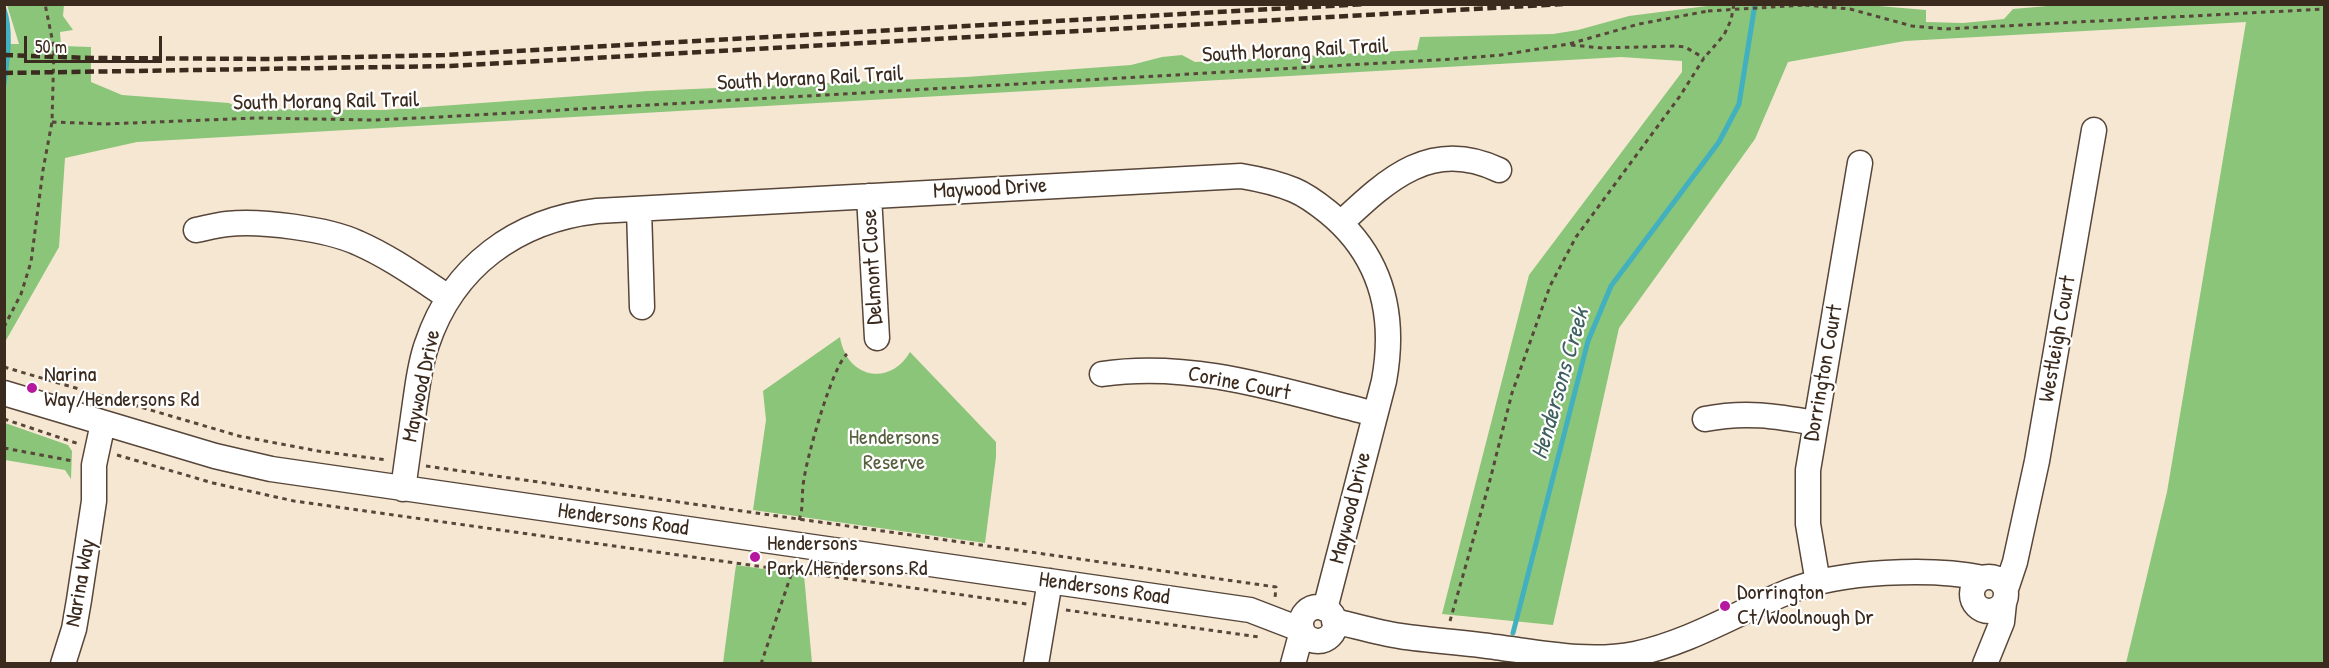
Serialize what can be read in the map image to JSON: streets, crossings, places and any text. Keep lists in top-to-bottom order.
{
  "streets": {
    "street": [
      "Maywood Drive",
      "Delmont Close",
      "Westleigh Court",
      "Dorrington Court",
      "Corine Court",
      "Hendersons Road",
      "Narina Way"
    ],
    "path": ["South Morang Rail Trail"]
  },
  "crossings": [
    ["Maywood Drive", "Delmont Close"],
    ["Maywood Drive", "Corine Court"],
    ["Maywood Drive", "Hendersons Road"],
    ["Hendersons Road", "Narina Way"]
  ],
  "water": ["Hendersons Creek"],
  "parks": ["Hendersons Reserve"],
  "places": ["Narina Way/Hendersons Rd", "Hendersons Park/Hendersons Rd", "Dorrington Ct/Woolnough Dr"],
  "scale_bar": "50 m"
}
